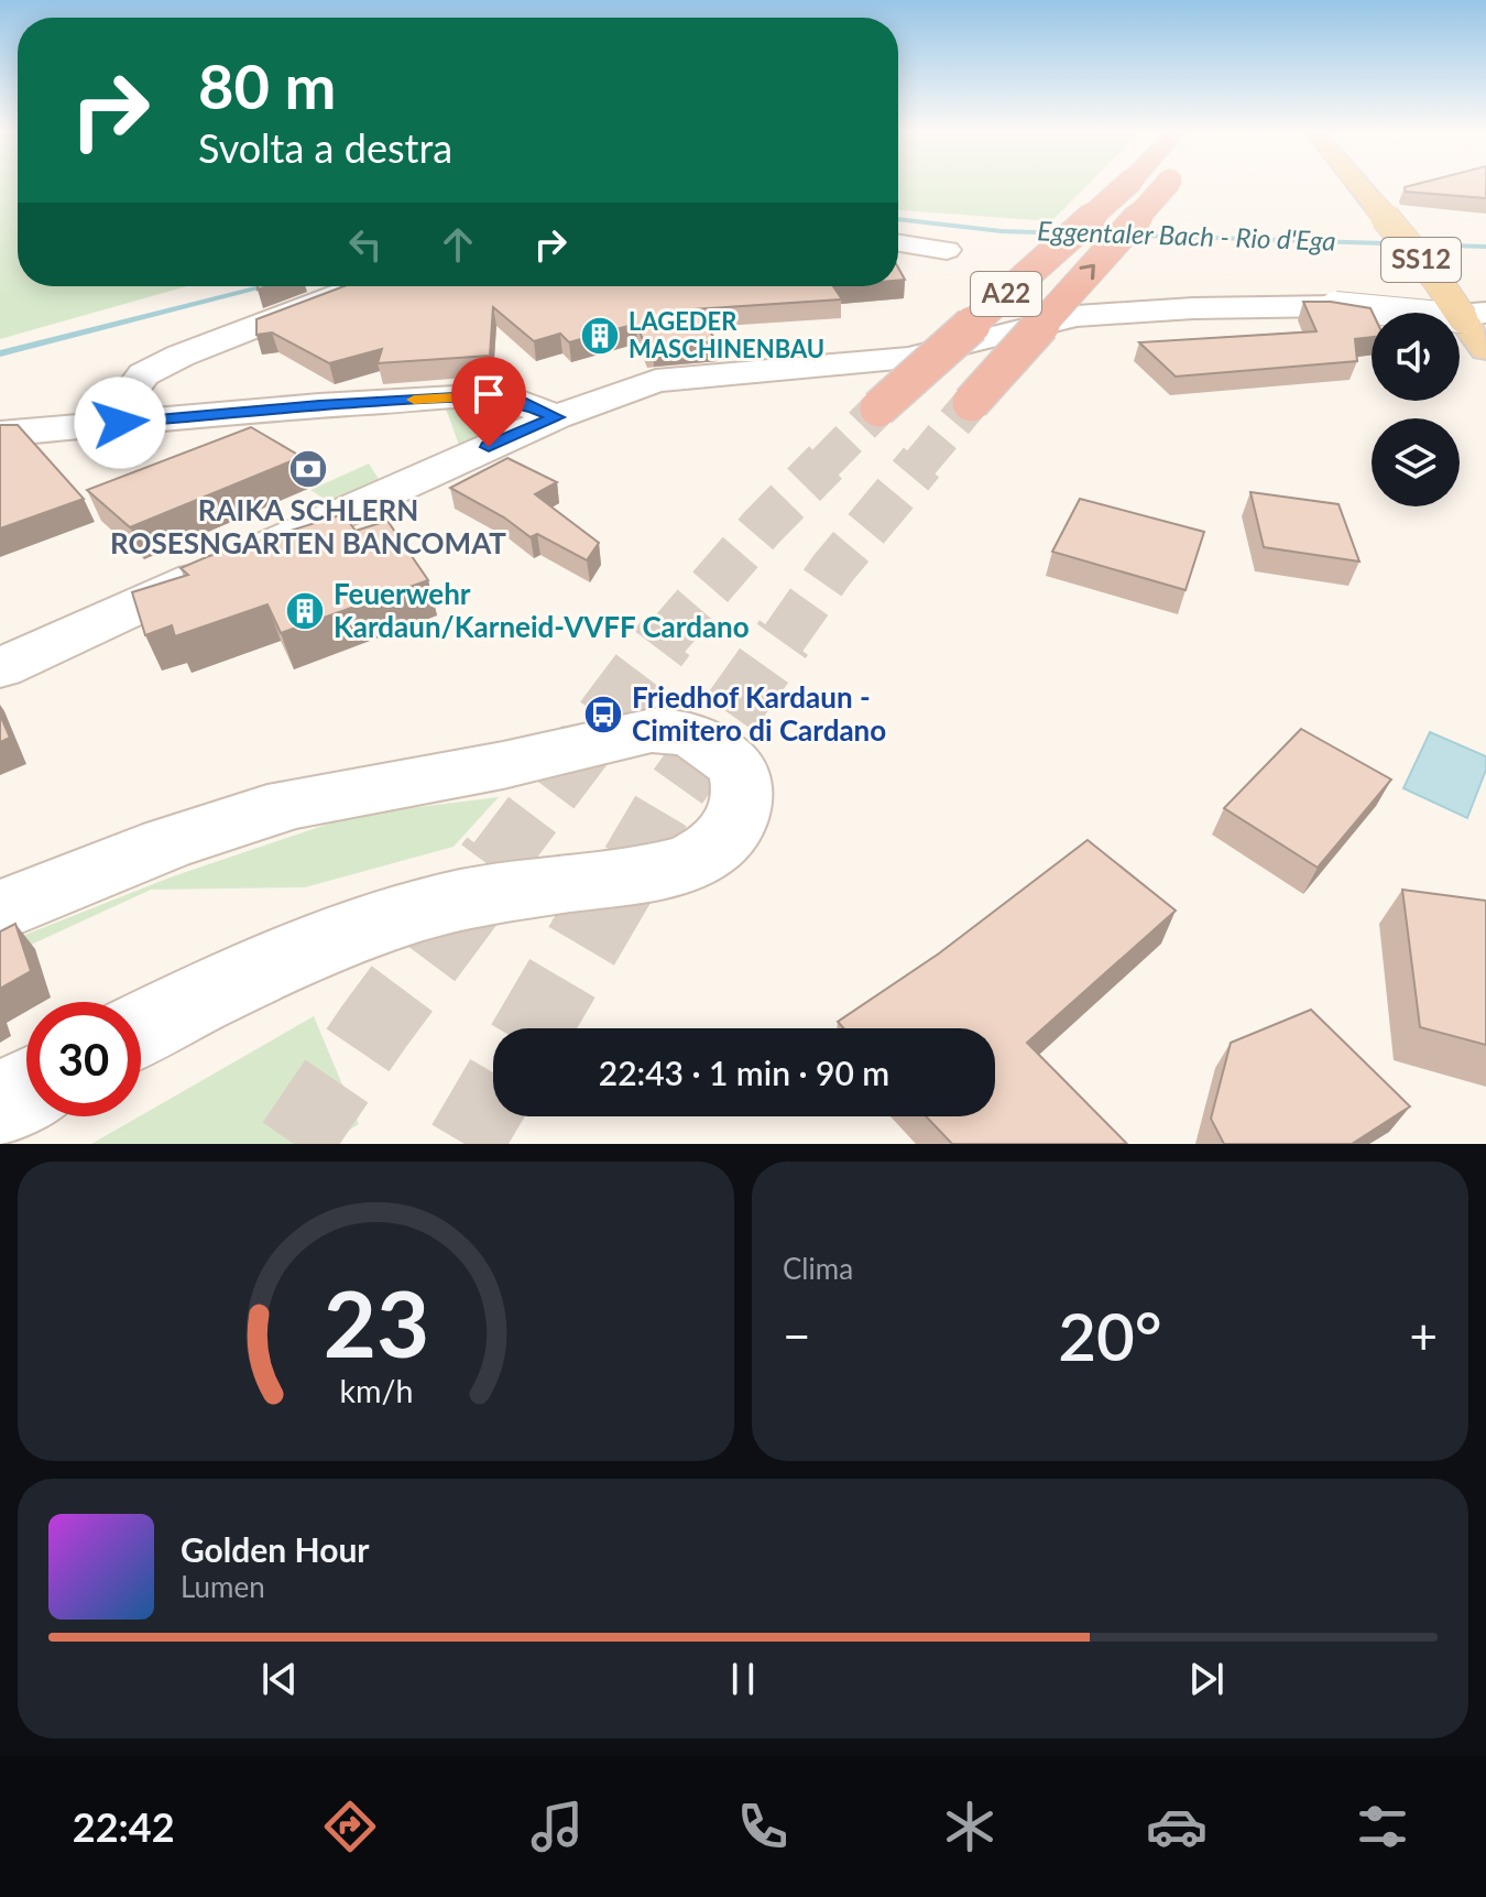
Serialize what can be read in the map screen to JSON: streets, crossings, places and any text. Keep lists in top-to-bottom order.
{
  "streets": {
    "highway": ["A22"],
    "main road": ["SS12"]
  },
  "water": ["Eggentaler Bach - Rio d'Ega"],
  "places": {
    "building": ["LAGEDER MASCHINENBAU", "Feuerwehr Kardaun/Karneid-VVFF Cardano"],
    "bank": ["RAIKA SCHLERN ROSESNGARTEN BANCOMAT"],
    "bus stop": ["Friedhof Kardaun - Cimitero di Cardano"]
  },
  "page": {
    "turn": ["80 m", "Svolta a destra"],
    "limit": "30",
    "trip": "22:43 · 1 min · 90 m",
    "tile": "Clima",
    "heat": ["−", "20°", "+"],
    "song": ["Golden Hour", "Lumen"],
    "tabs": "22:42",
    "gauge": ["23", "km/h"]
  }
}
